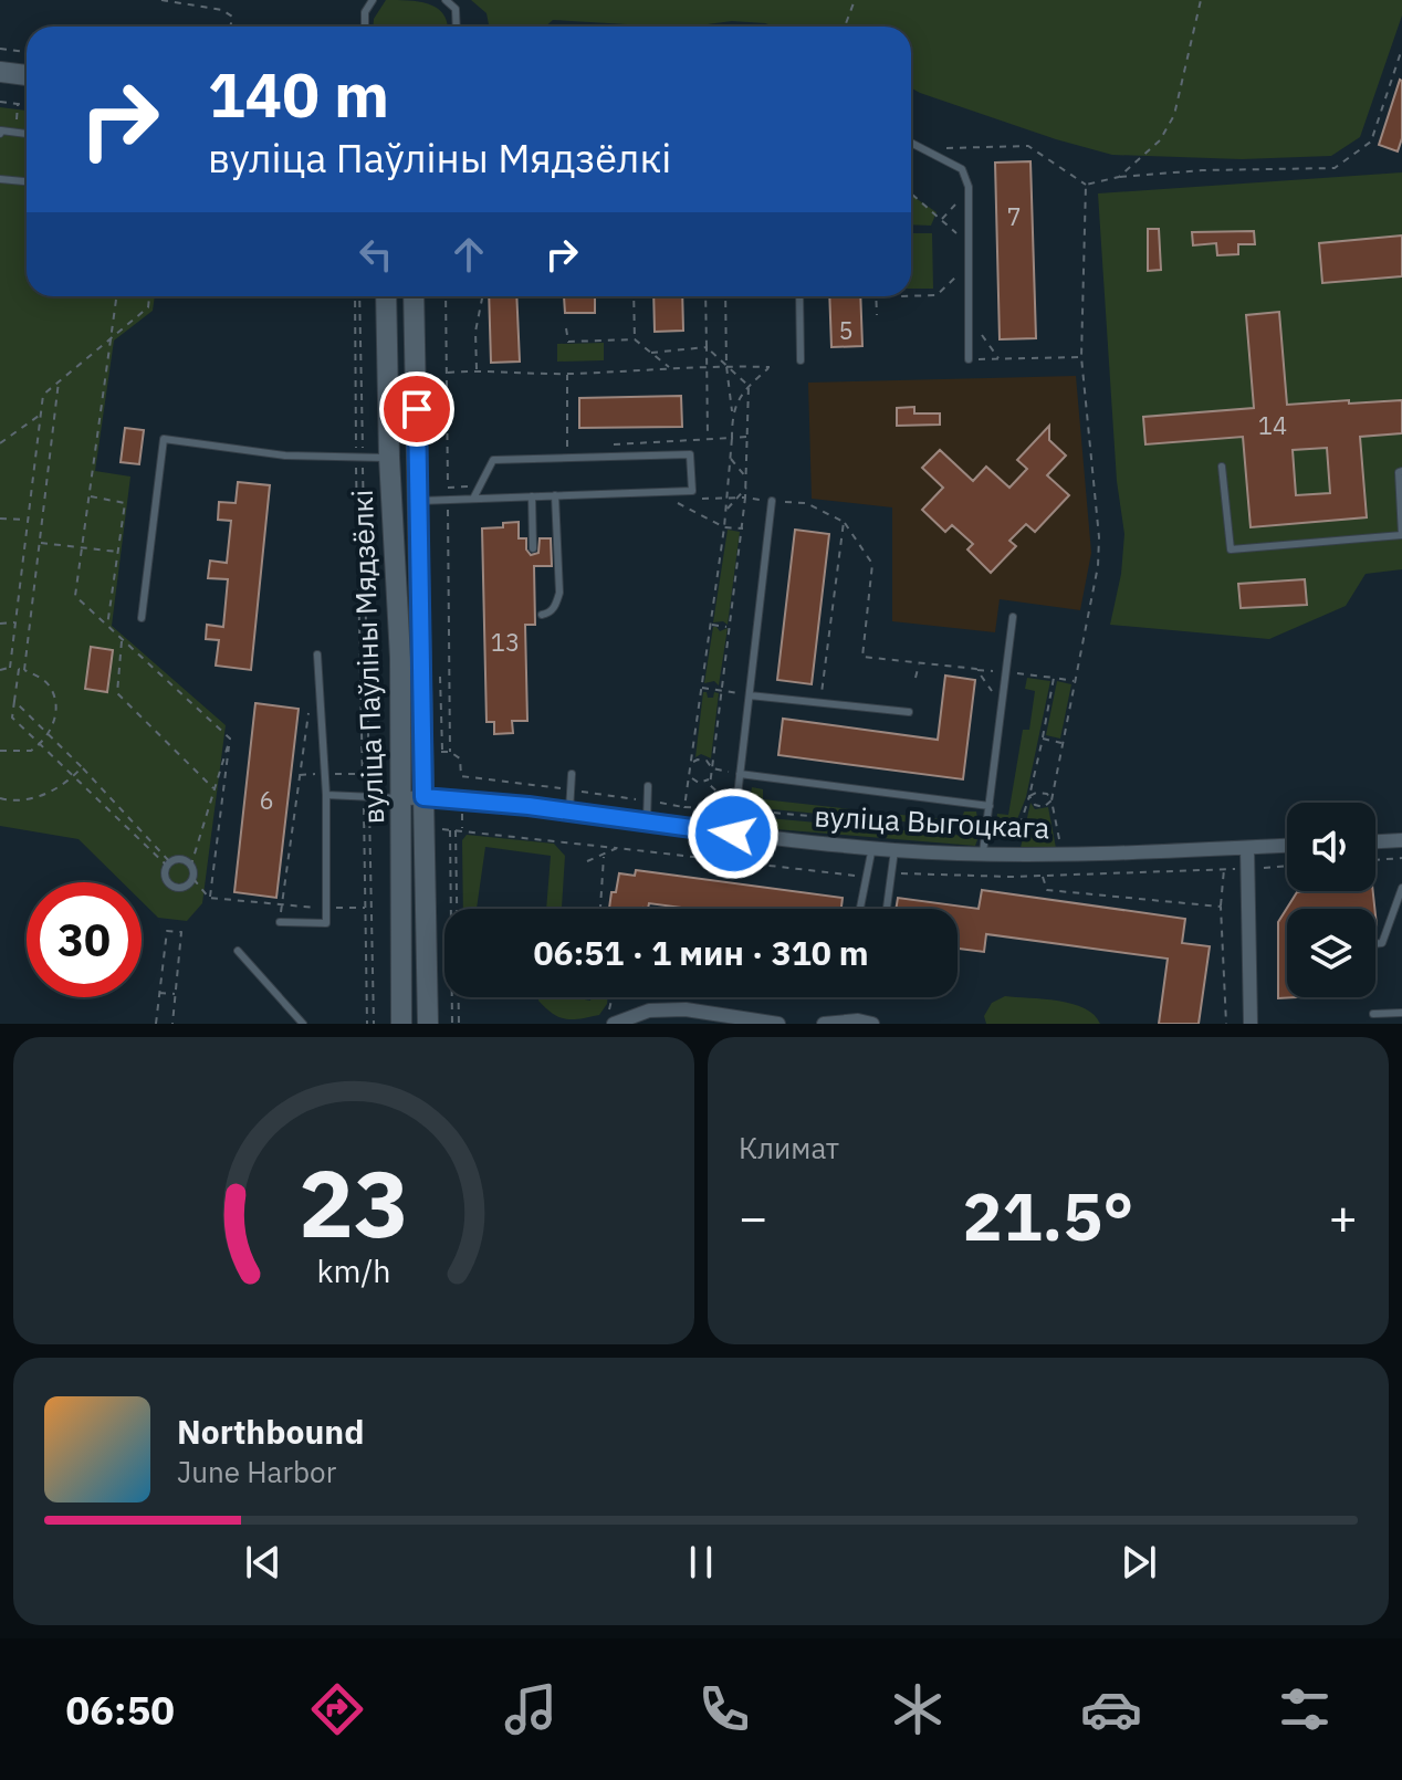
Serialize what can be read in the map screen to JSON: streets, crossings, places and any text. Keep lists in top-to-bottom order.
{
  "streets": {
    "street": ["вуліца Паўліны Мядзёлкі", "вуліца Выгоцкага"]
  },
  "crossings": [
    ["вуліца Паўліны Мядзёлкі", "вуліца Выгоцкага"]
  ],
  "house_numbers": [
    "7",
    "5",
    "14",
    "13",
    "6"
  ],
  "page": {
    "turn": ["140 m", "вуліца Паўліны Мядзёлкі"],
    "limit": "30",
    "trip": "06:51 · 1 мин · 310 m",
    "tile": "Климат",
    "heat": ["−", "21.5°", "+"],
    "song": ["Northbound", "June Harbor"],
    "tabs": "06:50",
    "gauge": ["23", "km/h"]
  }
}
